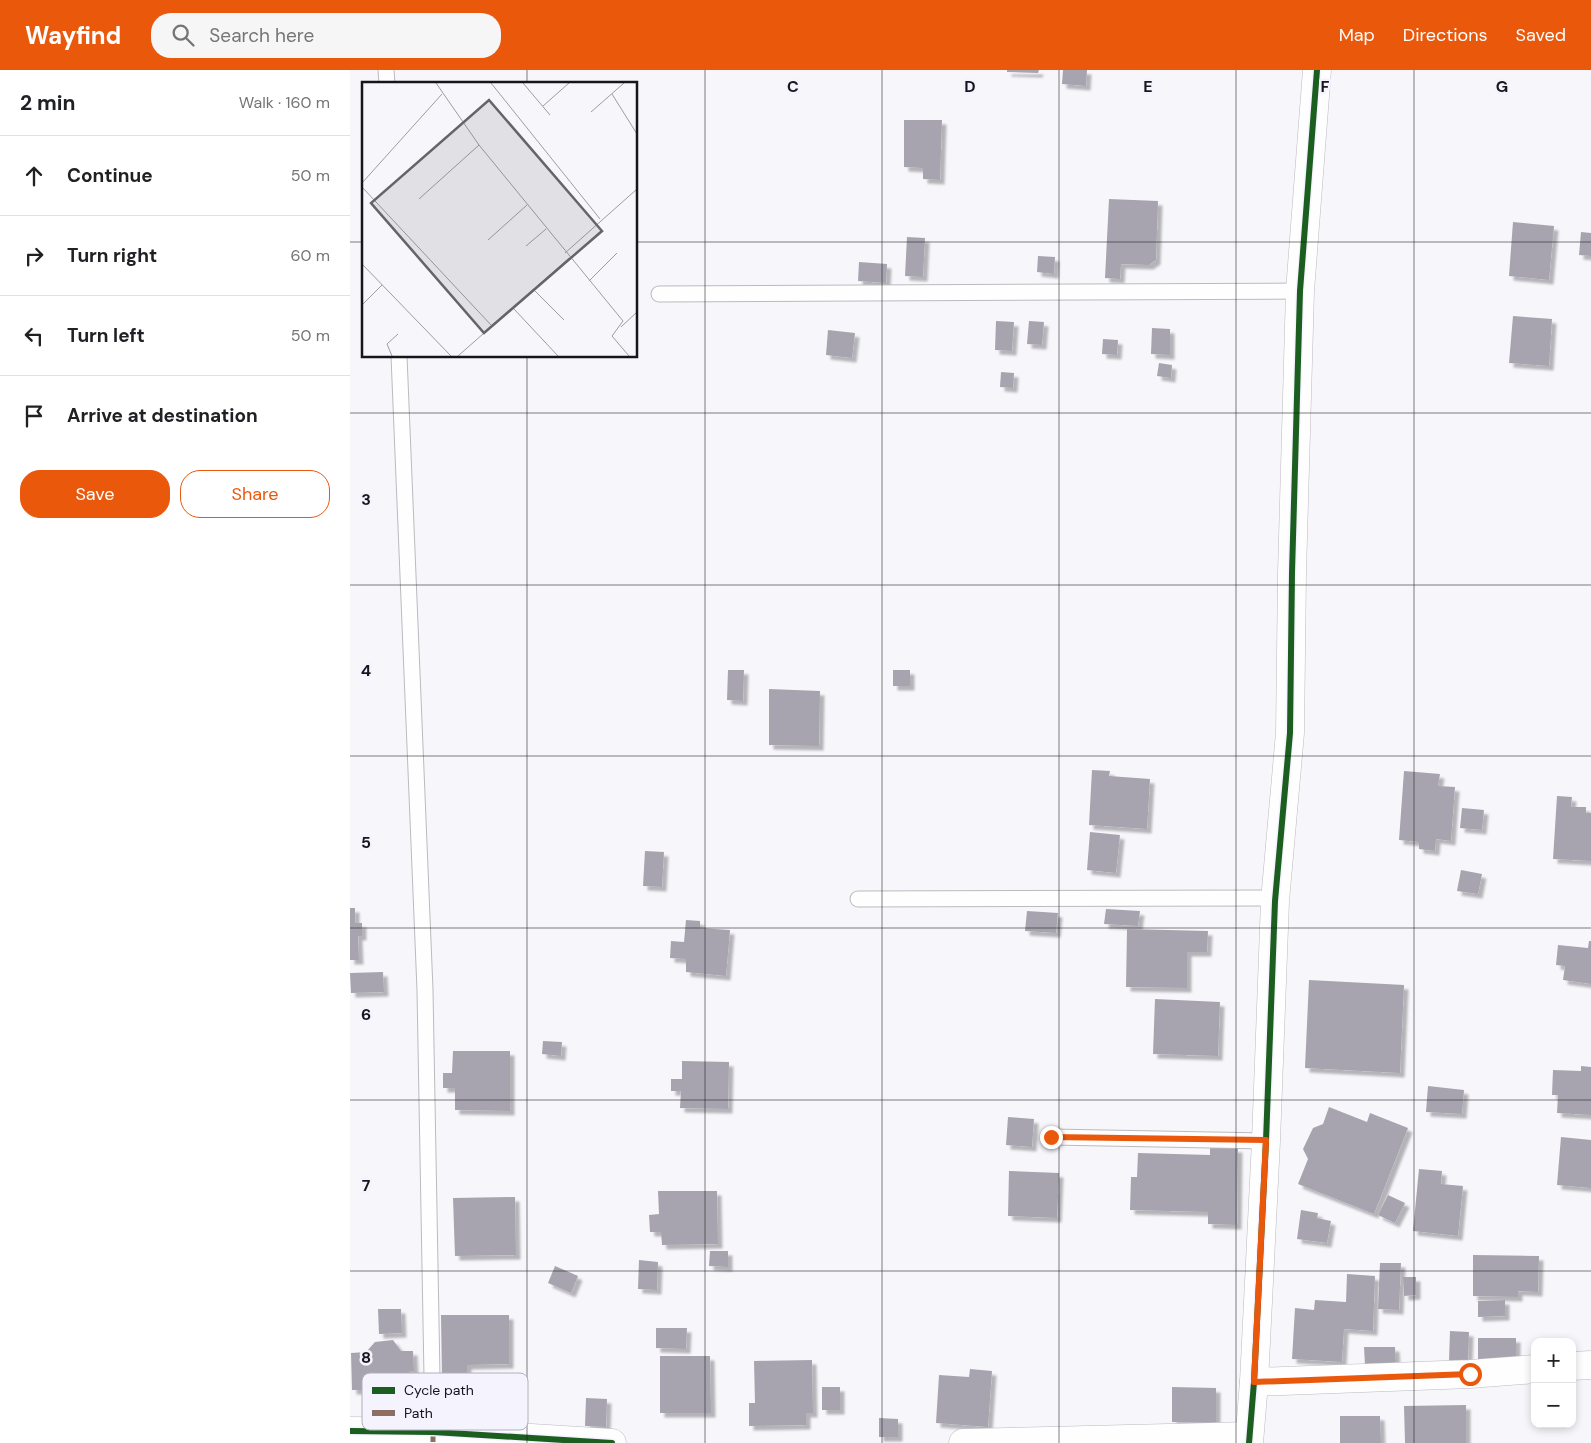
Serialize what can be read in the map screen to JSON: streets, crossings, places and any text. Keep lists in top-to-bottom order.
{
  "legend": ["Cycle path", "Path"],
  "page": {
    "header": "Wayfind",
    "search": "Search here",
    "nav": ["Map", "Directions", "Saved"],
    "heading": ["2 min", "Walk · 160 m"],
    "list": [
      ["Continue", "50 m"],
      ["Turn right", "60 m"],
      ["Turn left", "50 m"],
      "Arrive at destination"
    ],
    "buttons": ["Save", "Share"],
    "map_buttons": ["+", "−"]
  },
  "grid": {
    "columns": [
      "C",
      "D",
      "E",
      "F",
      "G"
    ],
    "rows": [
      "3",
      "4",
      "5",
      "6",
      "7",
      "8"
    ]
  }
}
